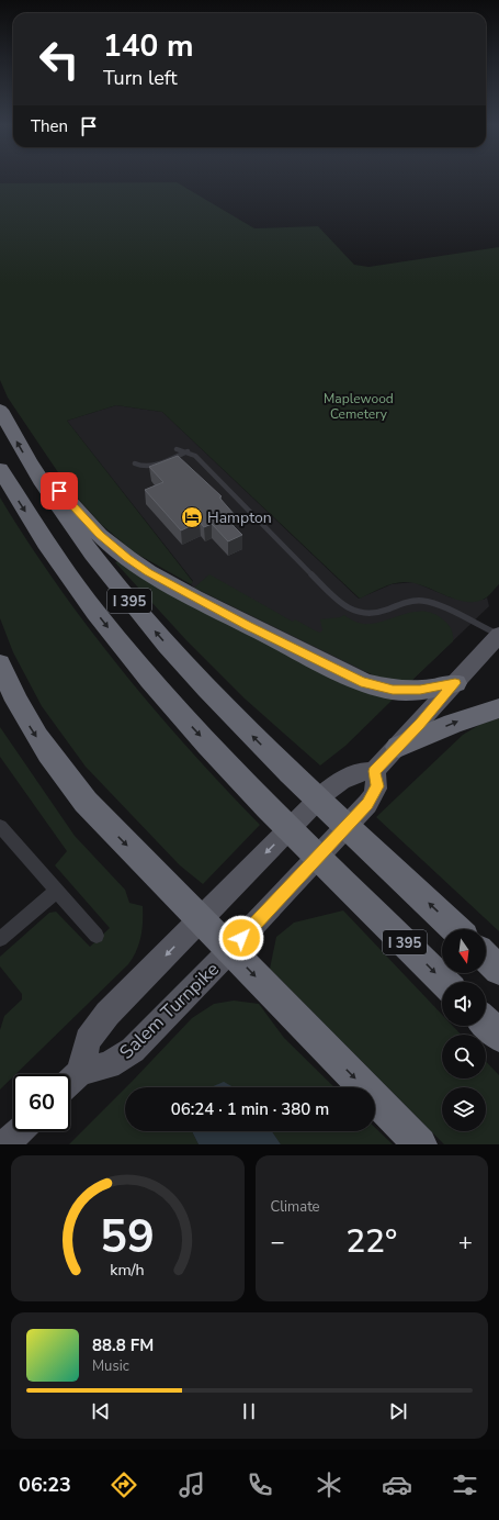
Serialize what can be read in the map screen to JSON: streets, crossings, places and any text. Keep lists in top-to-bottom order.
{
  "streets": {
    "highway": ["I 395"],
    "main road": ["Salem Turnpike"]
  },
  "parks": ["Maplewood Cemetery"],
  "places": {
    "hotel": ["Hampton"]
  },
  "north": "bottom",
  "page": {
    "turn": ["140 m", "Turn left"],
    "then": "Then",
    "limit": "60",
    "trip": "06:24 · 1 min · 380 m",
    "tile": "Climate",
    "heat": ["−", "22°", "+"],
    "song": ["88.8 FM", "Music"],
    "tabs": "06:23",
    "gauge": ["59", "km/h"]
  }
}
